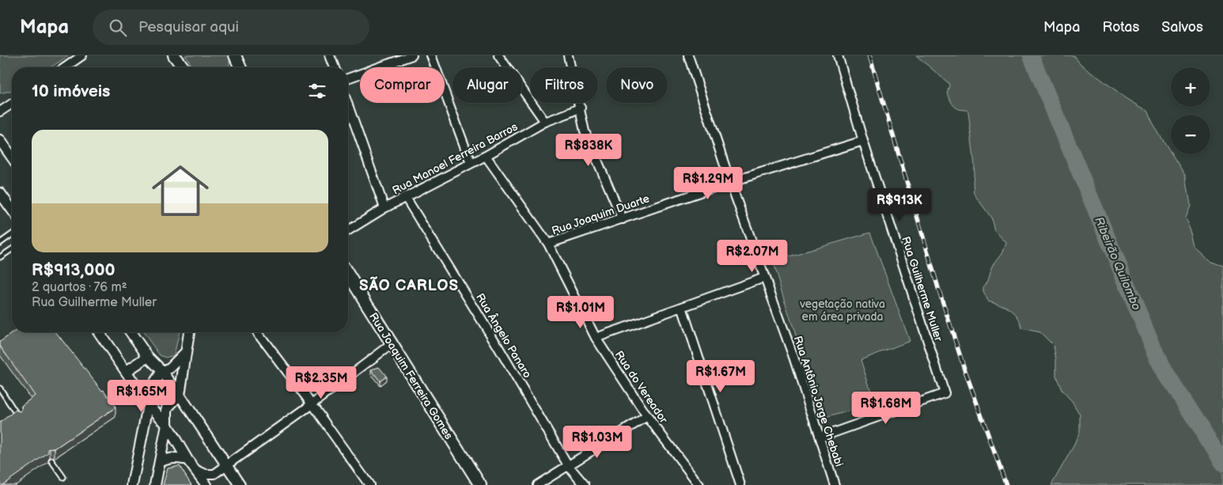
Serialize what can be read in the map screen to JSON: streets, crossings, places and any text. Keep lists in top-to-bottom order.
{
  "streets": {
    "main road": ["Rua Joaquim Ferreira Gomes"],
    "street": [
      "Rua Manoel Ferreira Barros",
      "Rua Joaquim Duarte",
      "Rua Guilherme Muller",
      "Rua Ângelo Panaro",
      "Rua do Vereador",
      "Rua Antônio Jorge Chebabi"
    ]
  },
  "crossings": [
    ["Rua Manoel Ferreira Barros", "Rua Ângelo Panaro"],
    ["Rua Manoel Ferreira Barros", "Rua do Vereador"],
    ["Rua Joaquim Duarte", "Rua Guilherme Muller"],
    ["Rua Joaquim Duarte", "Rua do Vereador"],
    ["Rua Joaquim Duarte", "Rua Antônio Jorge Chebabi"],
    ["Rua Guilherme Muller", "Rua Antônio Jorge Chebabi"]
  ],
  "districts": ["SÃO CARLOS"],
  "water": ["Ribeirão Quilombo"],
  "parks": ["vegetação nativa em área privada"],
  "page": {
    "header": "Mapa",
    "search": "Pesquisar aqui",
    "nav": ["Mapa", "Rotas", "Salvos"],
    "map_buttons": ["+", "−"],
    "chip": [
      "Comprar",
      "Alugar",
      "Filtros",
      "Novo"
    ],
    "heading": "10 imóveis",
    "list": [
      {
        "name": "R$913,000",
        "note": "2 quartos · 76 m² · Rua Guilherme Muller"
      }
    ],
    "price": [
      "R$838K",
      "R$1.29M",
      "R$913K",
      "R$2.07M",
      "R$1.01M",
      "R$1.67M",
      "R$2.35M",
      "R$1.65M",
      "R$1.68M",
      "R$1.03M"
    ]
  }
}
